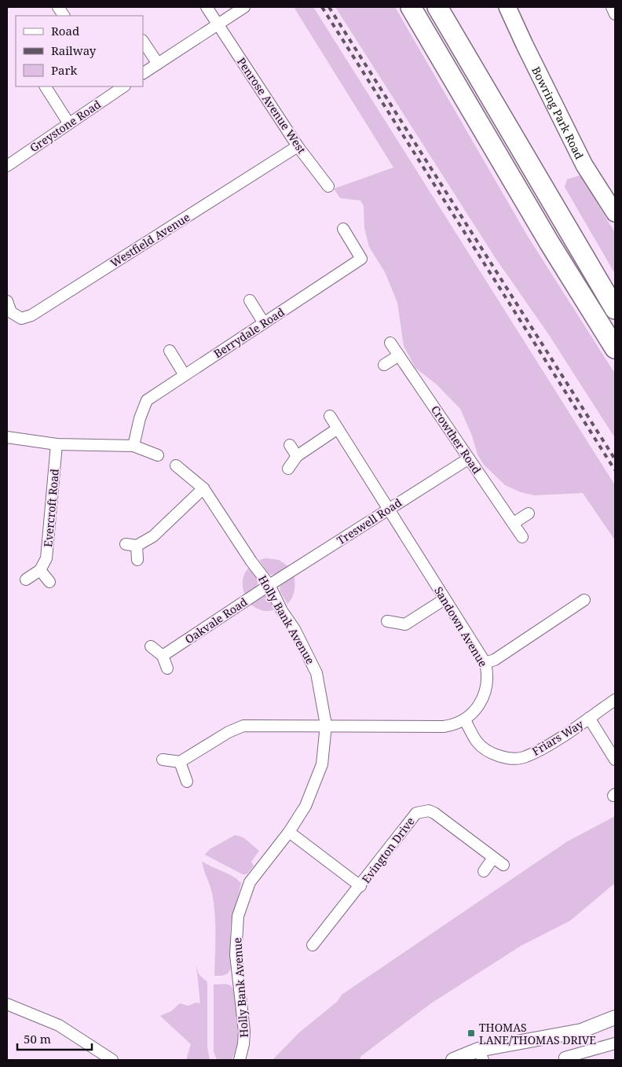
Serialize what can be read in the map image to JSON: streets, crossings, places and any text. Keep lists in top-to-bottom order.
{
  "streets": {
    "main road": ["Bowring Park Road"],
    "street": [
      "Penrose Avenue West",
      "Greystone Road",
      "Westfield Avenue",
      "Berrydale Road",
      "Crowther Road",
      "Evercroft Road",
      "Treswell Road",
      "Holly Bank Avenue",
      "Oakvale Road",
      "Sandown Avenue",
      "Friars Way",
      "Evington Drive"
    ]
  },
  "crossings": [
    ["Penrose Avenue West", "Westfield Avenue"],
    ["Crowther Road", "Treswell Road"],
    ["Treswell Road", "Holly Bank Avenue"],
    ["Treswell Road", "Oakvale Road"],
    ["Treswell Road", "Sandown Avenue"],
    ["Holly Bank Avenue", "Oakvale Road"],
    ["Holly Bank Avenue", "Evington Drive"],
    ["Sandown Avenue", "Friars Way"]
  ],
  "places": {
    "transit": ["THOMAS LANE/THOMAS DRIVE"]
  },
  "legend": ["Road", "Railway", "Park"],
  "scale_bar": "50 m"
}
